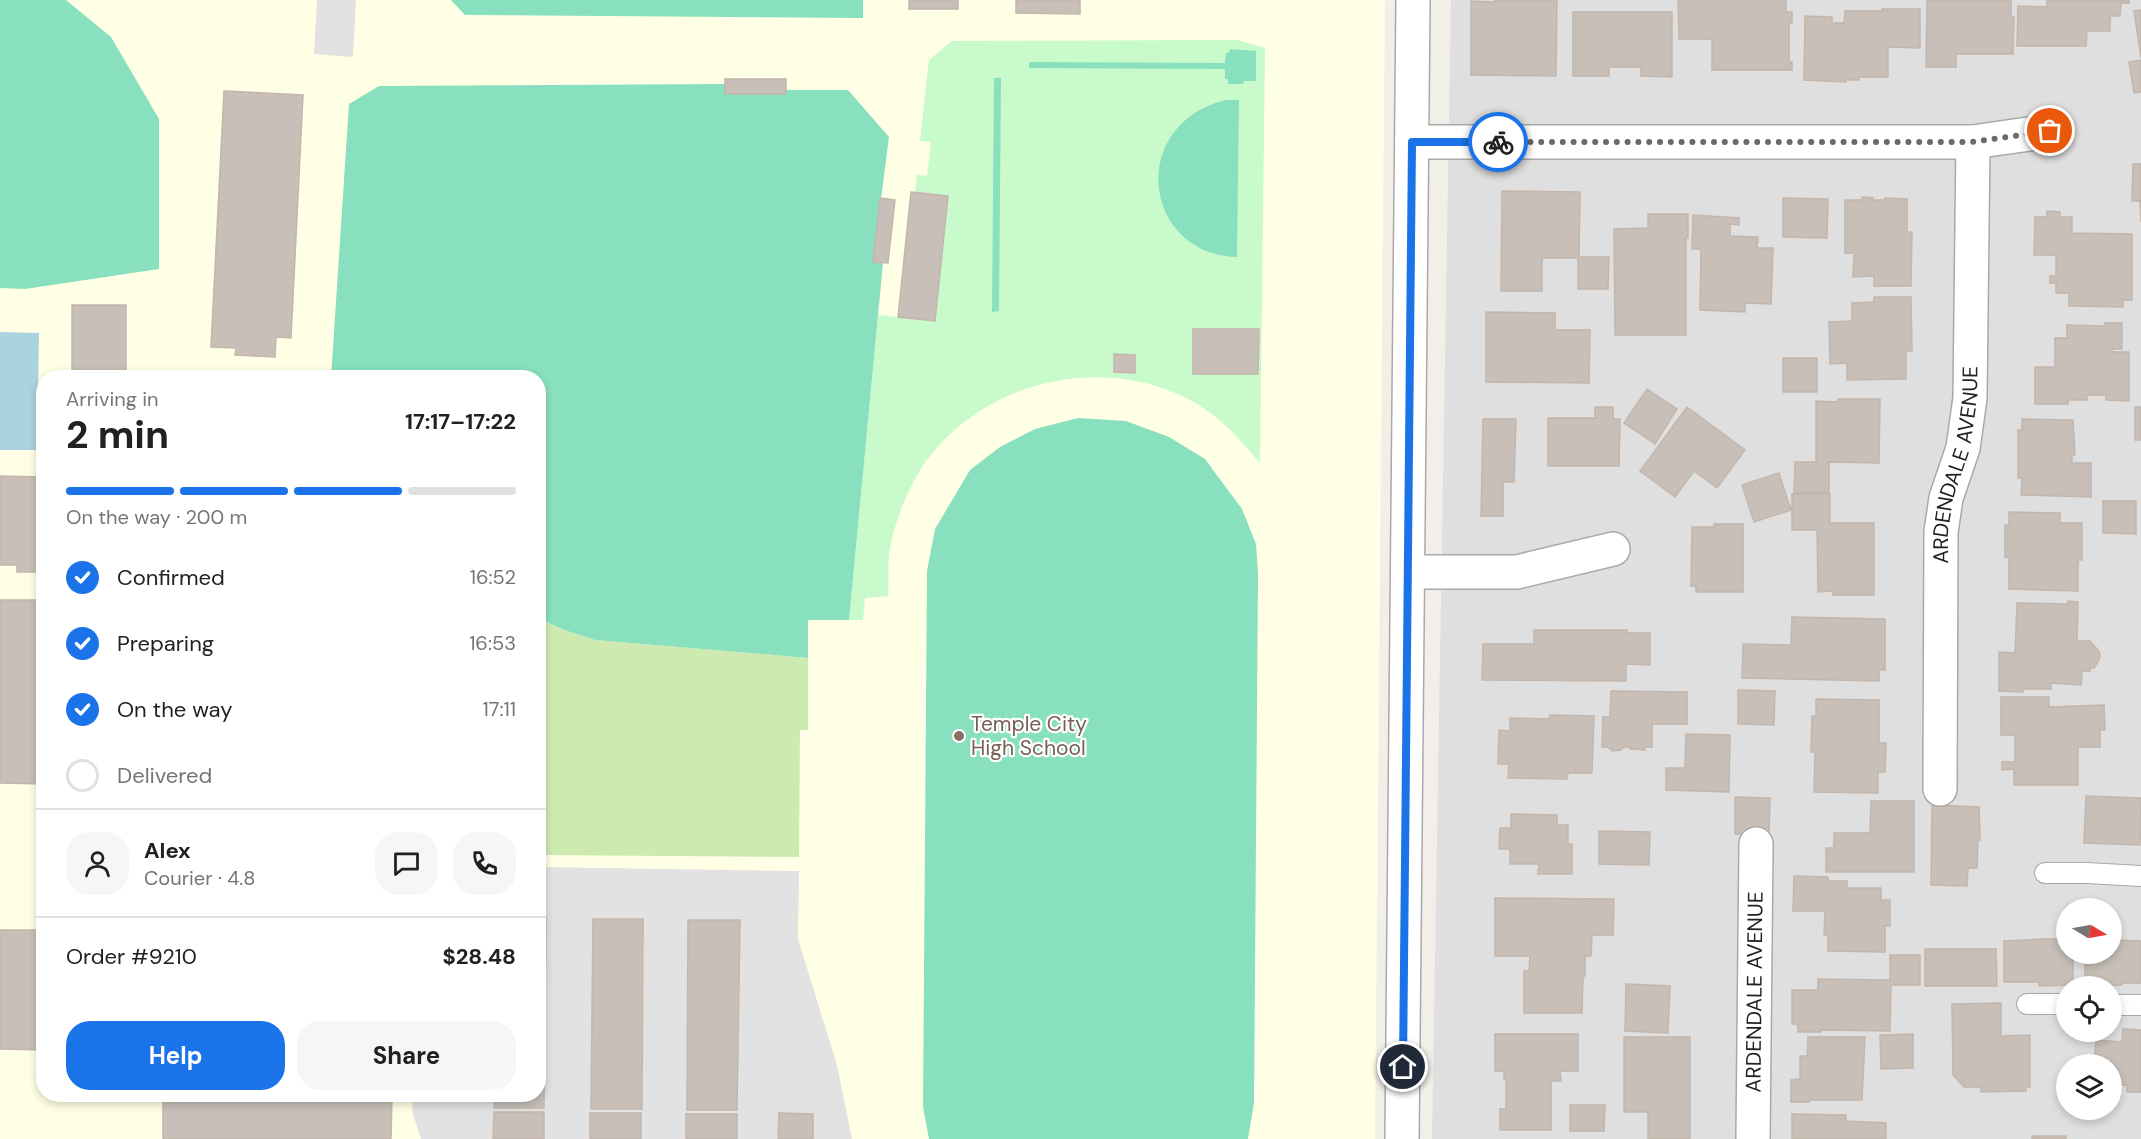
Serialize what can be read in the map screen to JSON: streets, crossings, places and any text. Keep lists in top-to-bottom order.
{
  "streets": {
    "street": ["ARDENDALE AVENUE"]
  },
  "places": ["Temple City High School"],
  "north": "right",
  "page": {
    "heading": ["2 min", "Arriving in", "17:17–17:22"],
    "panel": [
      "Alex",
      "Courier · 4.8",
      "Order #9210",
      "$28.48"
    ],
    "bar": "On the way · 200 m",
    "list": [
      ["Confirmed", "16:52"],
      ["Preparing", "16:53"],
      ["On the way", "17:11"],
      "Delivered"
    ],
    "buttons": ["Help", "Share"]
  }
}
